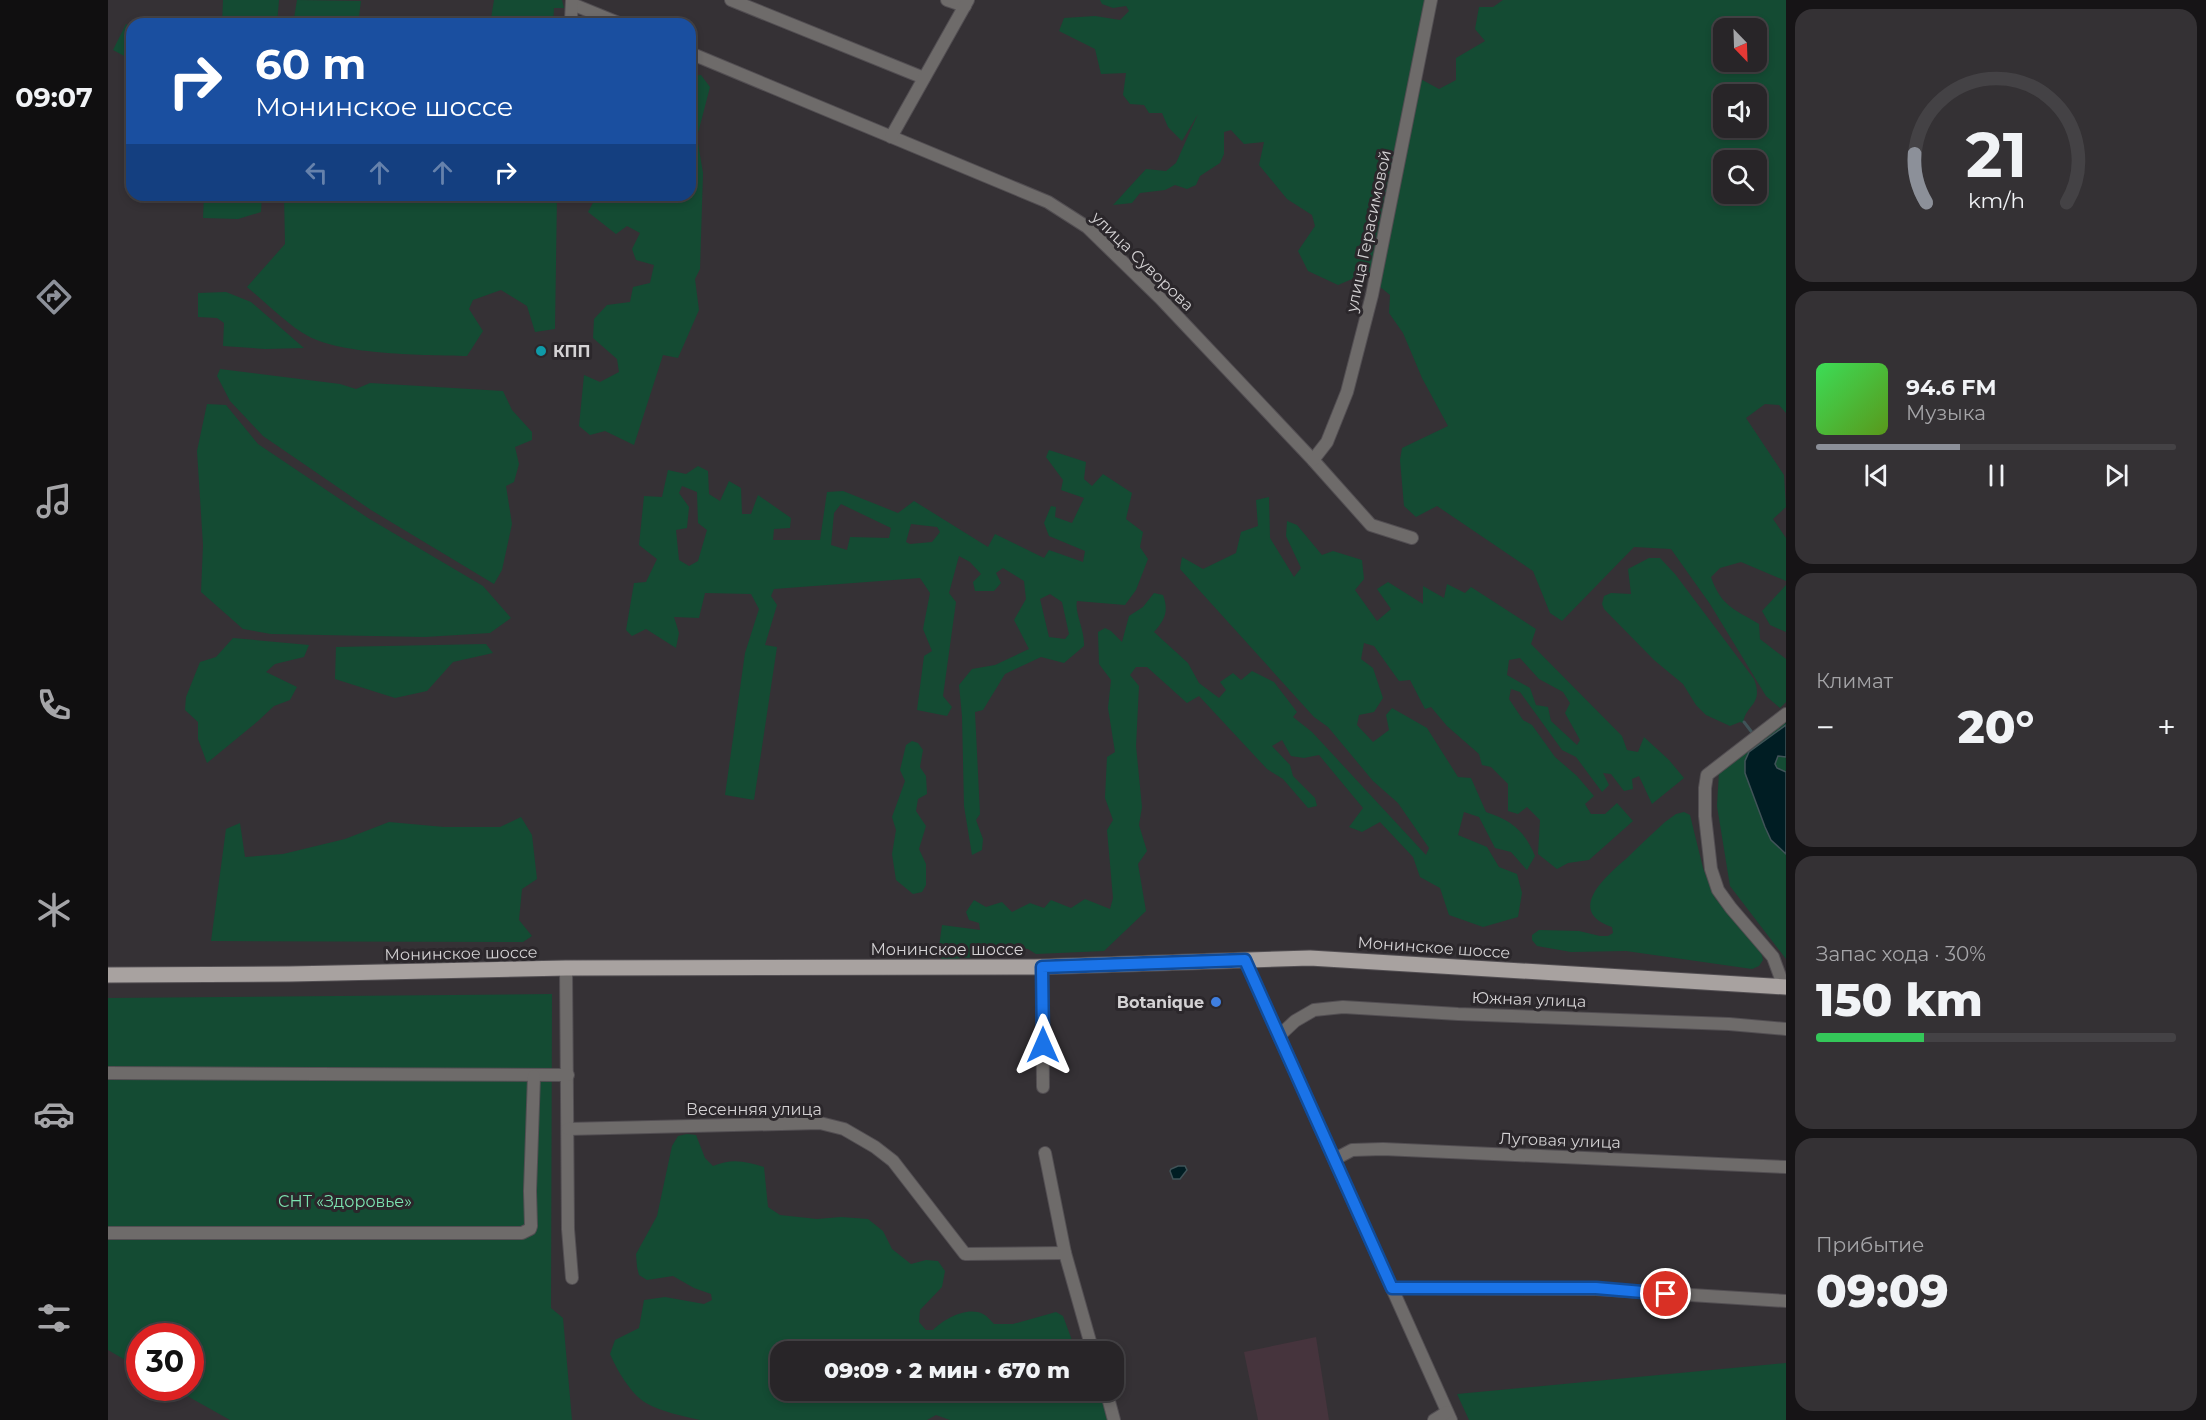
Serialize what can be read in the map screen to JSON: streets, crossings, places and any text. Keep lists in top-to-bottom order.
{
  "streets": {
    "main road": ["Монинское шоссе"],
    "street": [
      "улица Герасимовой",
      "улица Суворова",
      "Южная улица",
      "Весенняя улица",
      "Луговая улица"
    ]
  },
  "crossings": [
    ["улица Герасимовой", "улица Суворова"]
  ],
  "parks": ["СНТ «Здоровье»"],
  "places": ["КПП", "Botanique"],
  "north": "bottom right",
  "page": {
    "tabs": "09:07",
    "turn": ["60 m", "Монинское шоссе"],
    "song": ["94.6 FM", "Музыка"],
    "tile": [
      "Климат",
      ["Запас хода · 30%", "150 km"],
      ["Прибытие", "09:09"]
    ],
    "heat": ["−", "20°", "+"],
    "limit": "30",
    "trip": "09:09 · 2 мин · 670 m",
    "gauge": ["21", "km/h"]
  }
}
